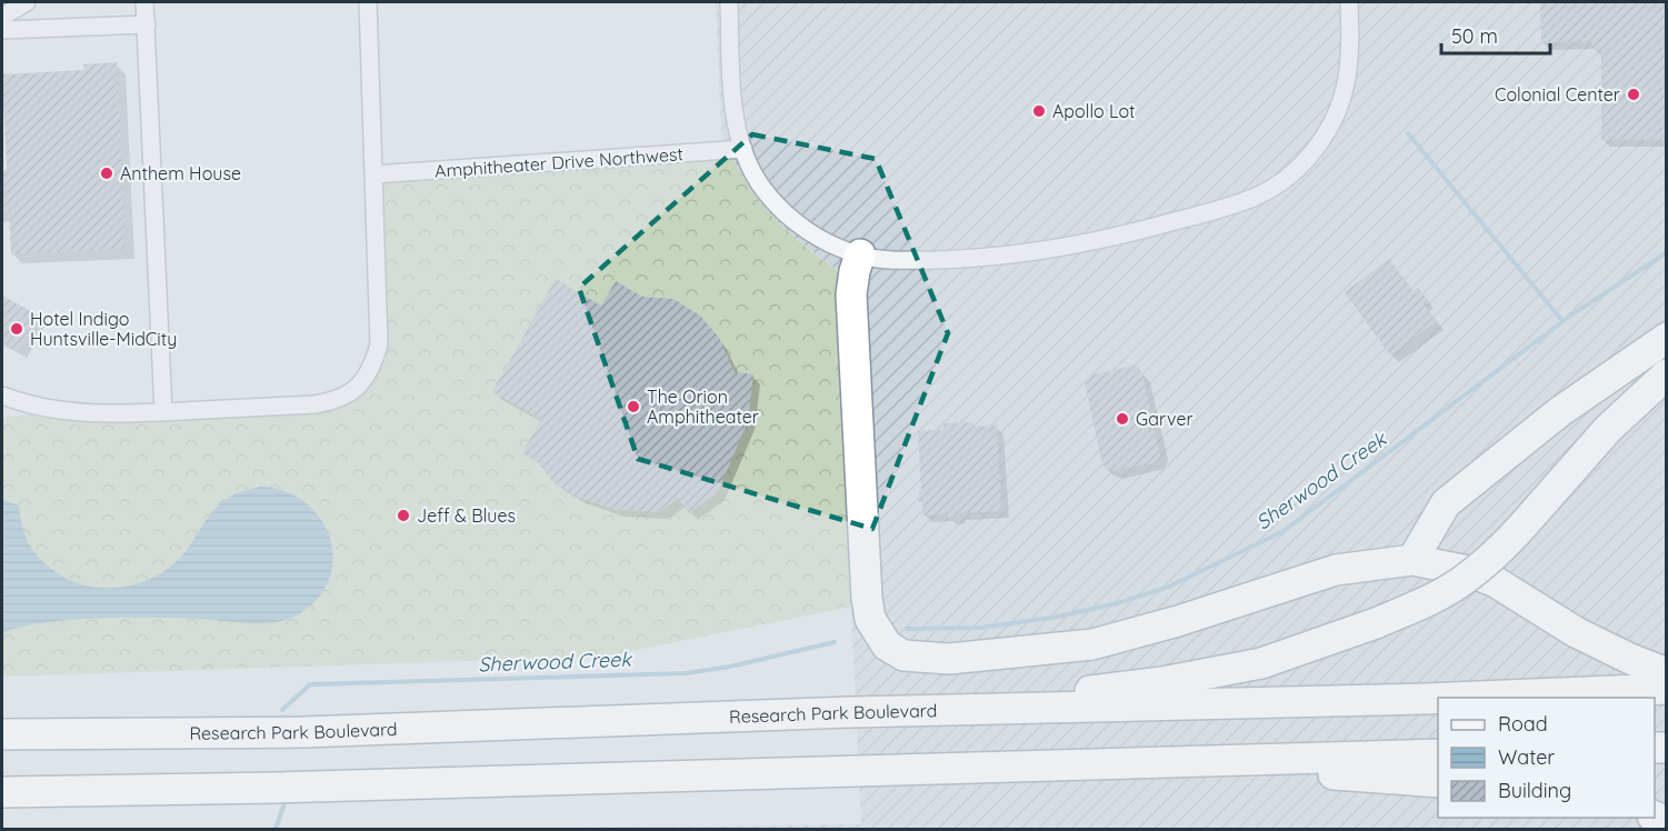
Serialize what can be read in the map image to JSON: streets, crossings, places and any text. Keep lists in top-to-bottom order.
{
  "streets": {
    "highway": ["Research Park Boulevard"],
    "street": ["Amphitheater Drive Northwest"]
  },
  "water": ["Sherwood Creek"],
  "places": [
    "Colonial Center",
    "Apollo Lot",
    "Anthem House",
    "Hotel Indigo Huntsville-MidCity",
    "The Orion Amphitheater",
    "Garver",
    "Jeff & Blues"
  ],
  "legend": ["Road", "Water", "Building"],
  "scale_bar": "50 m"
}
